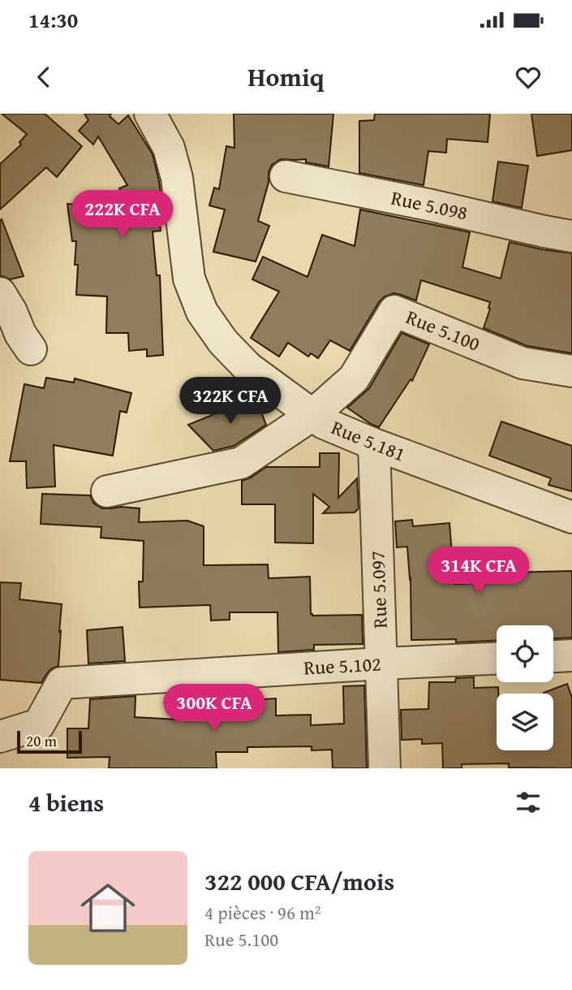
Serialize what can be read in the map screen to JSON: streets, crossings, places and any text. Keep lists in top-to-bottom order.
{
  "streets": {
    "street": [
      "Rue 5.098",
      "Rue 5.100",
      "Rue 5.181",
      "Rue 5.097",
      "Rue 5.102"
    ]
  },
  "crossings": [
    ["Rue 5.100", "Rue 5.181"],
    ["Rue 5.181", "Rue 5.097"],
    ["Rue 5.097", "Rue 5.102"]
  ],
  "scale_bar": "20 m",
  "page": {
    "status": "14:30",
    "header": "Homiq",
    "price": [
      "222K CFA",
      "322K CFA",
      "314K CFA",
      "300K CFA"
    ],
    "scale": "20 m",
    "heading": "4 biens",
    "list": [
      {
        "name": "322 000 CFA/mois",
        "note": "4 pièces · 96 m² · Rue 5.100"
      }
    ]
  }
}
